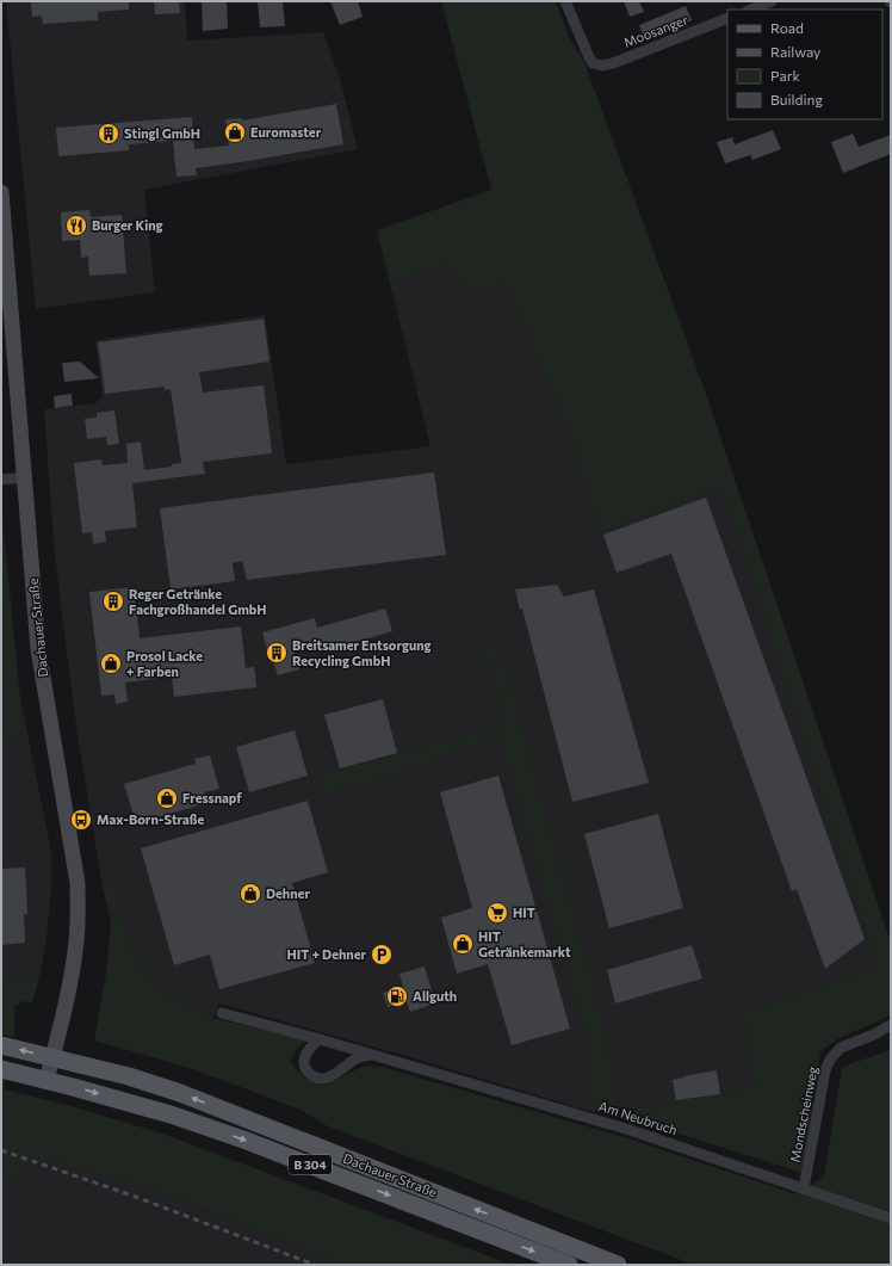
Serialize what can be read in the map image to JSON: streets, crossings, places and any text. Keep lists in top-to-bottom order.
{
  "streets": {
    "main road": ["Dachauer Straße", "B 304"],
    "street": ["Moosanger", "Mondscheinweg", "Am Neubruch"]
  },
  "crossings": [
    ["Dachauer Straße", "B 304"],
    ["Mondscheinweg", "Am Neubruch"]
  ],
  "places": {
    "shop": [
      "Euromaster",
      "Prosol Lacke + Farben",
      "Fressnapf",
      "Dehner",
      "HIT Getränkemarkt"
    ],
    "building": ["Stingl GmbH", "Reger Getränke Fachgroßhandel GmbH", "Breitsamer Entsorgung Recycling GmbH"],
    "restaurant": ["Burger King"],
    "bus stop": ["Max-Born-Straße"],
    "supermarket": ["HIT"],
    "parking": ["HIT + Dehner"],
    "fuel station": ["Allguth"]
  },
  "legend": [
    "Road",
    "Railway",
    "Park",
    "Building"
  ]
}
